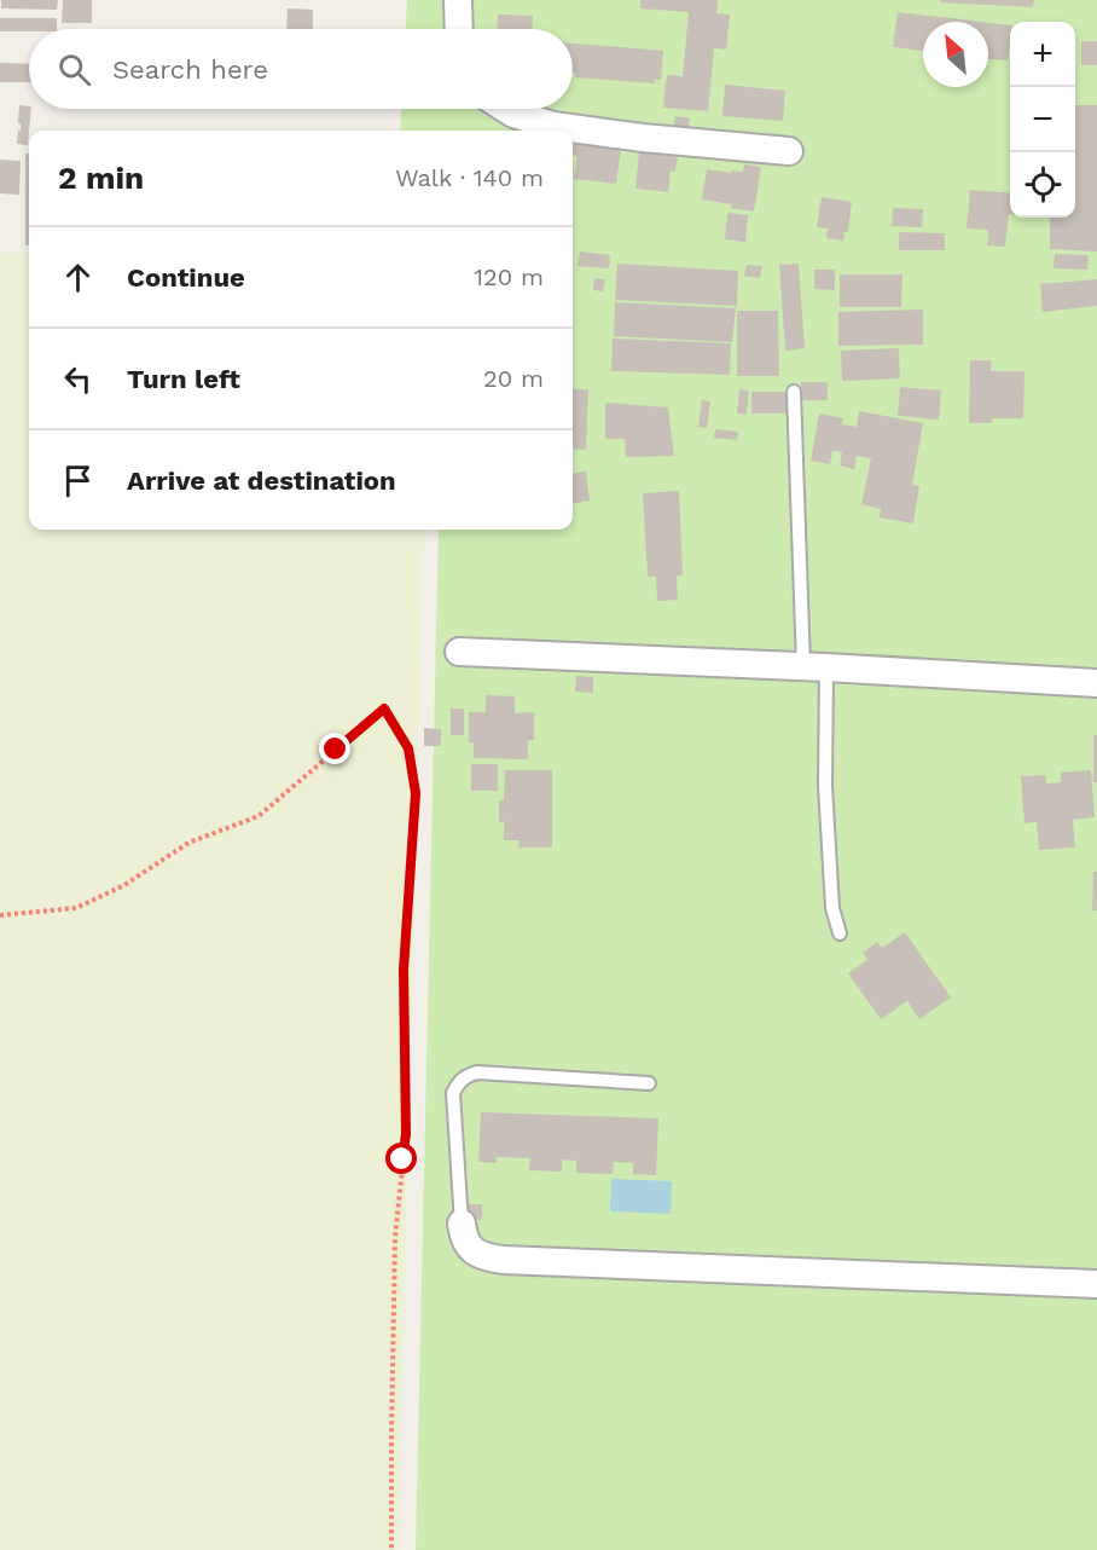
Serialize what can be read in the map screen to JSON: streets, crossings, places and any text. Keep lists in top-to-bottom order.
{
  "north": "top left",
  "page": {
    "map_buttons": ["+", "−"],
    "search": "Search here",
    "heading": ["2 min", "Walk · 140 m"],
    "list": [
      ["Continue", "120 m"],
      ["Turn left", "20 m"],
      "Arrive at destination"
    ]
  }
}
